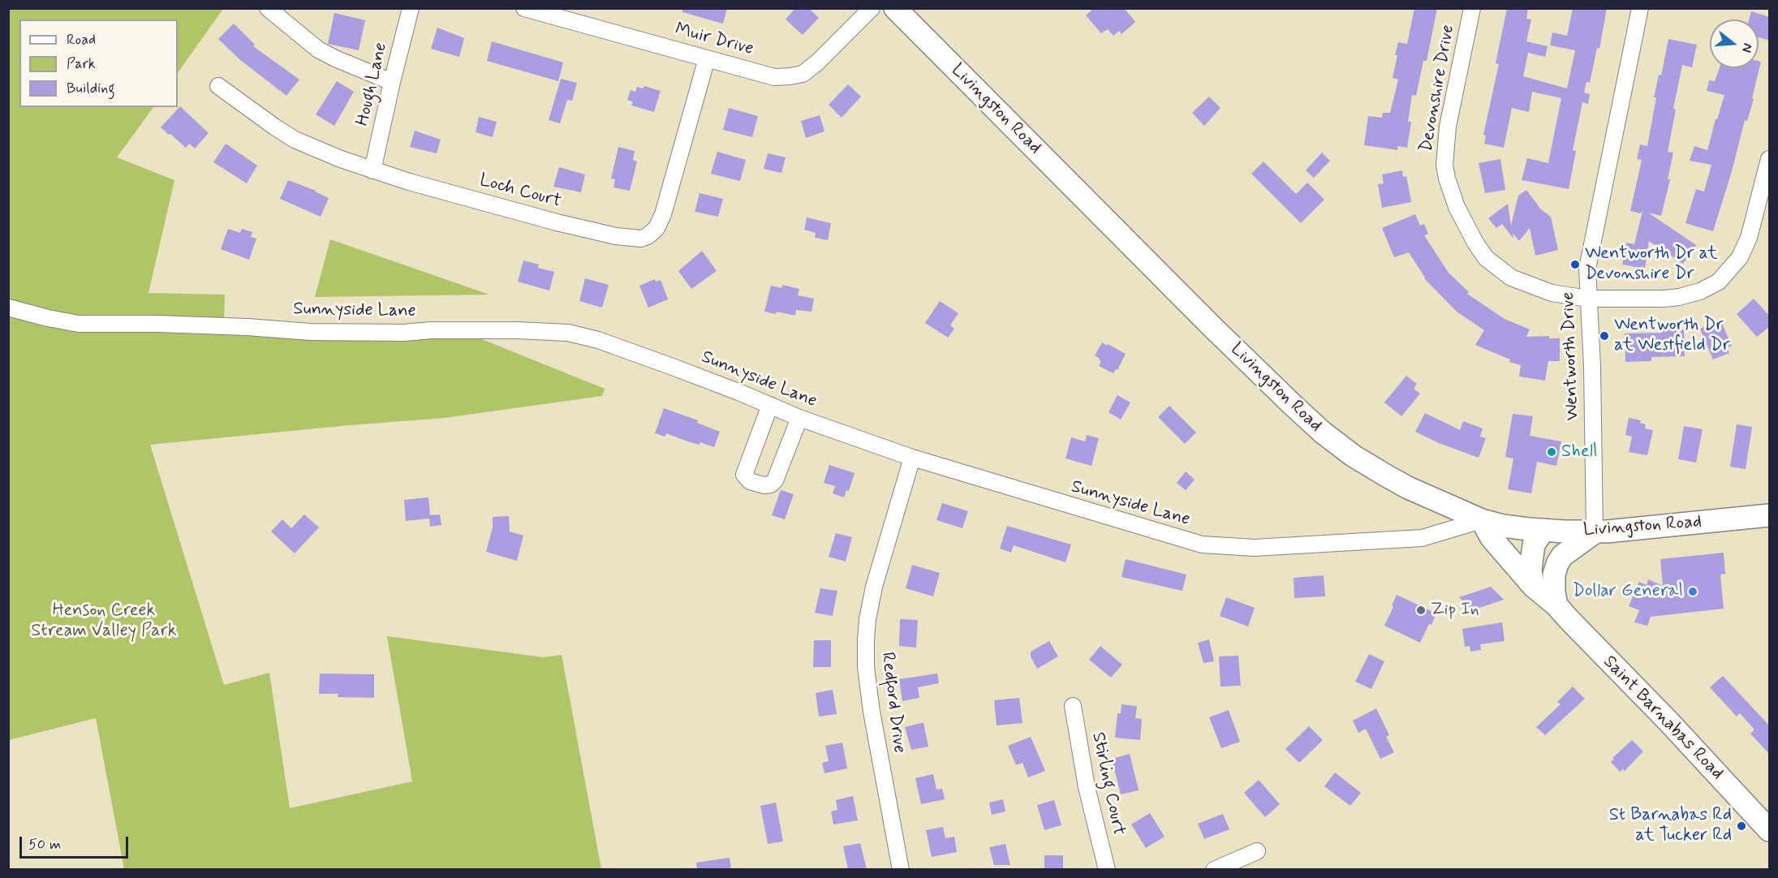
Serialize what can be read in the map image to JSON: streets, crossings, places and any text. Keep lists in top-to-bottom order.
{
  "streets": {
    "main road": ["Livingston Road", "Saint Barnabas Road"],
    "street": [
      "Muir Drive",
      "Hough Lane",
      "Devonshire Drive",
      "Loch Court",
      "Sunnyside Lane",
      "Wentworth Drive",
      "Redford Drive",
      "Stirling Court"
    ]
  },
  "crossings": [
    ["Muir Drive", "Loch Court"],
    ["Hough Lane", "Loch Court"],
    ["Devonshire Drive", "Wentworth Drive"],
    ["Livingston Road", "Sunnyside Lane"],
    ["Livingston Road", "Wentworth Drive"],
    ["Livingston Road", "Saint Barnabas Road"],
    ["Sunnyside Lane", "Redford Drive"],
    ["Sunnyside Lane", "Saint Barnabas Road"]
  ],
  "parks": ["Henson Creek Stream Valley Park"],
  "places": [
    "Wentworth Dr at Devonshire Dr",
    "Wentworth Dr at Westfield Dr",
    "Shell",
    "Dollar General",
    "Zip In",
    "St Barnabas Rd at Tucker Rd"
  ],
  "legend": ["Road", "Park", "Building"],
  "scale_bar": "50 m",
  "north": "right"
}
